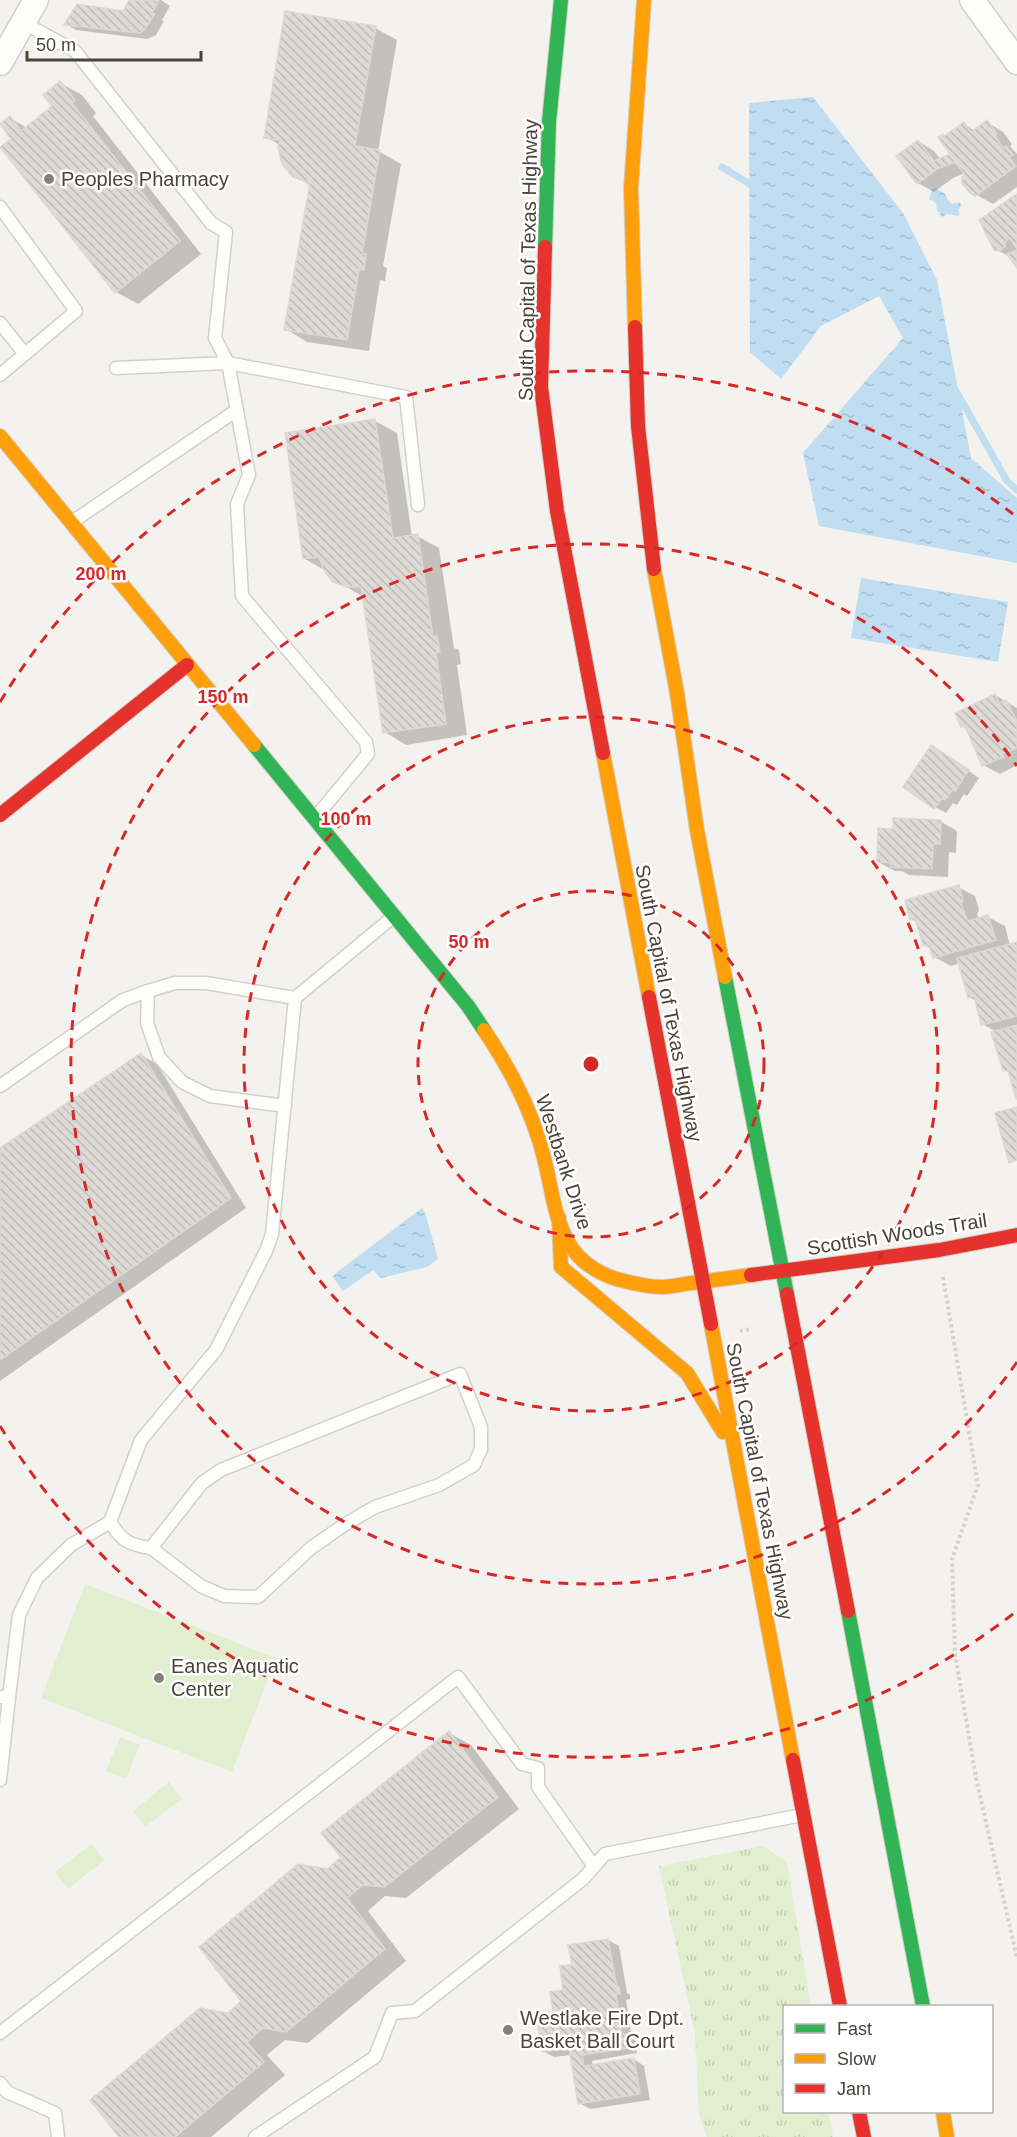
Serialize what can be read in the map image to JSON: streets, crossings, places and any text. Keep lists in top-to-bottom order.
{
  "streets": {
    "main road": ["South Capital of Texas Highway", "Westbank Drive", "Scottish Woods Trail"]
  },
  "crossings": [
    ["South Capital of Texas Highway", "Westbank Drive"],
    ["Westbank Drive", "Scottish Woods Trail"]
  ],
  "places": ["Peoples Pharmacy", "Eanes Aquatic Center", "Westlake Fire Dpt. Basket Ball Court"],
  "legend": ["Fast", "Slow", "Jam"],
  "scale_bar": "50 m",
  "rings": [
    "200 m",
    "150 m",
    "100 m",
    "50 m"
  ]
}
